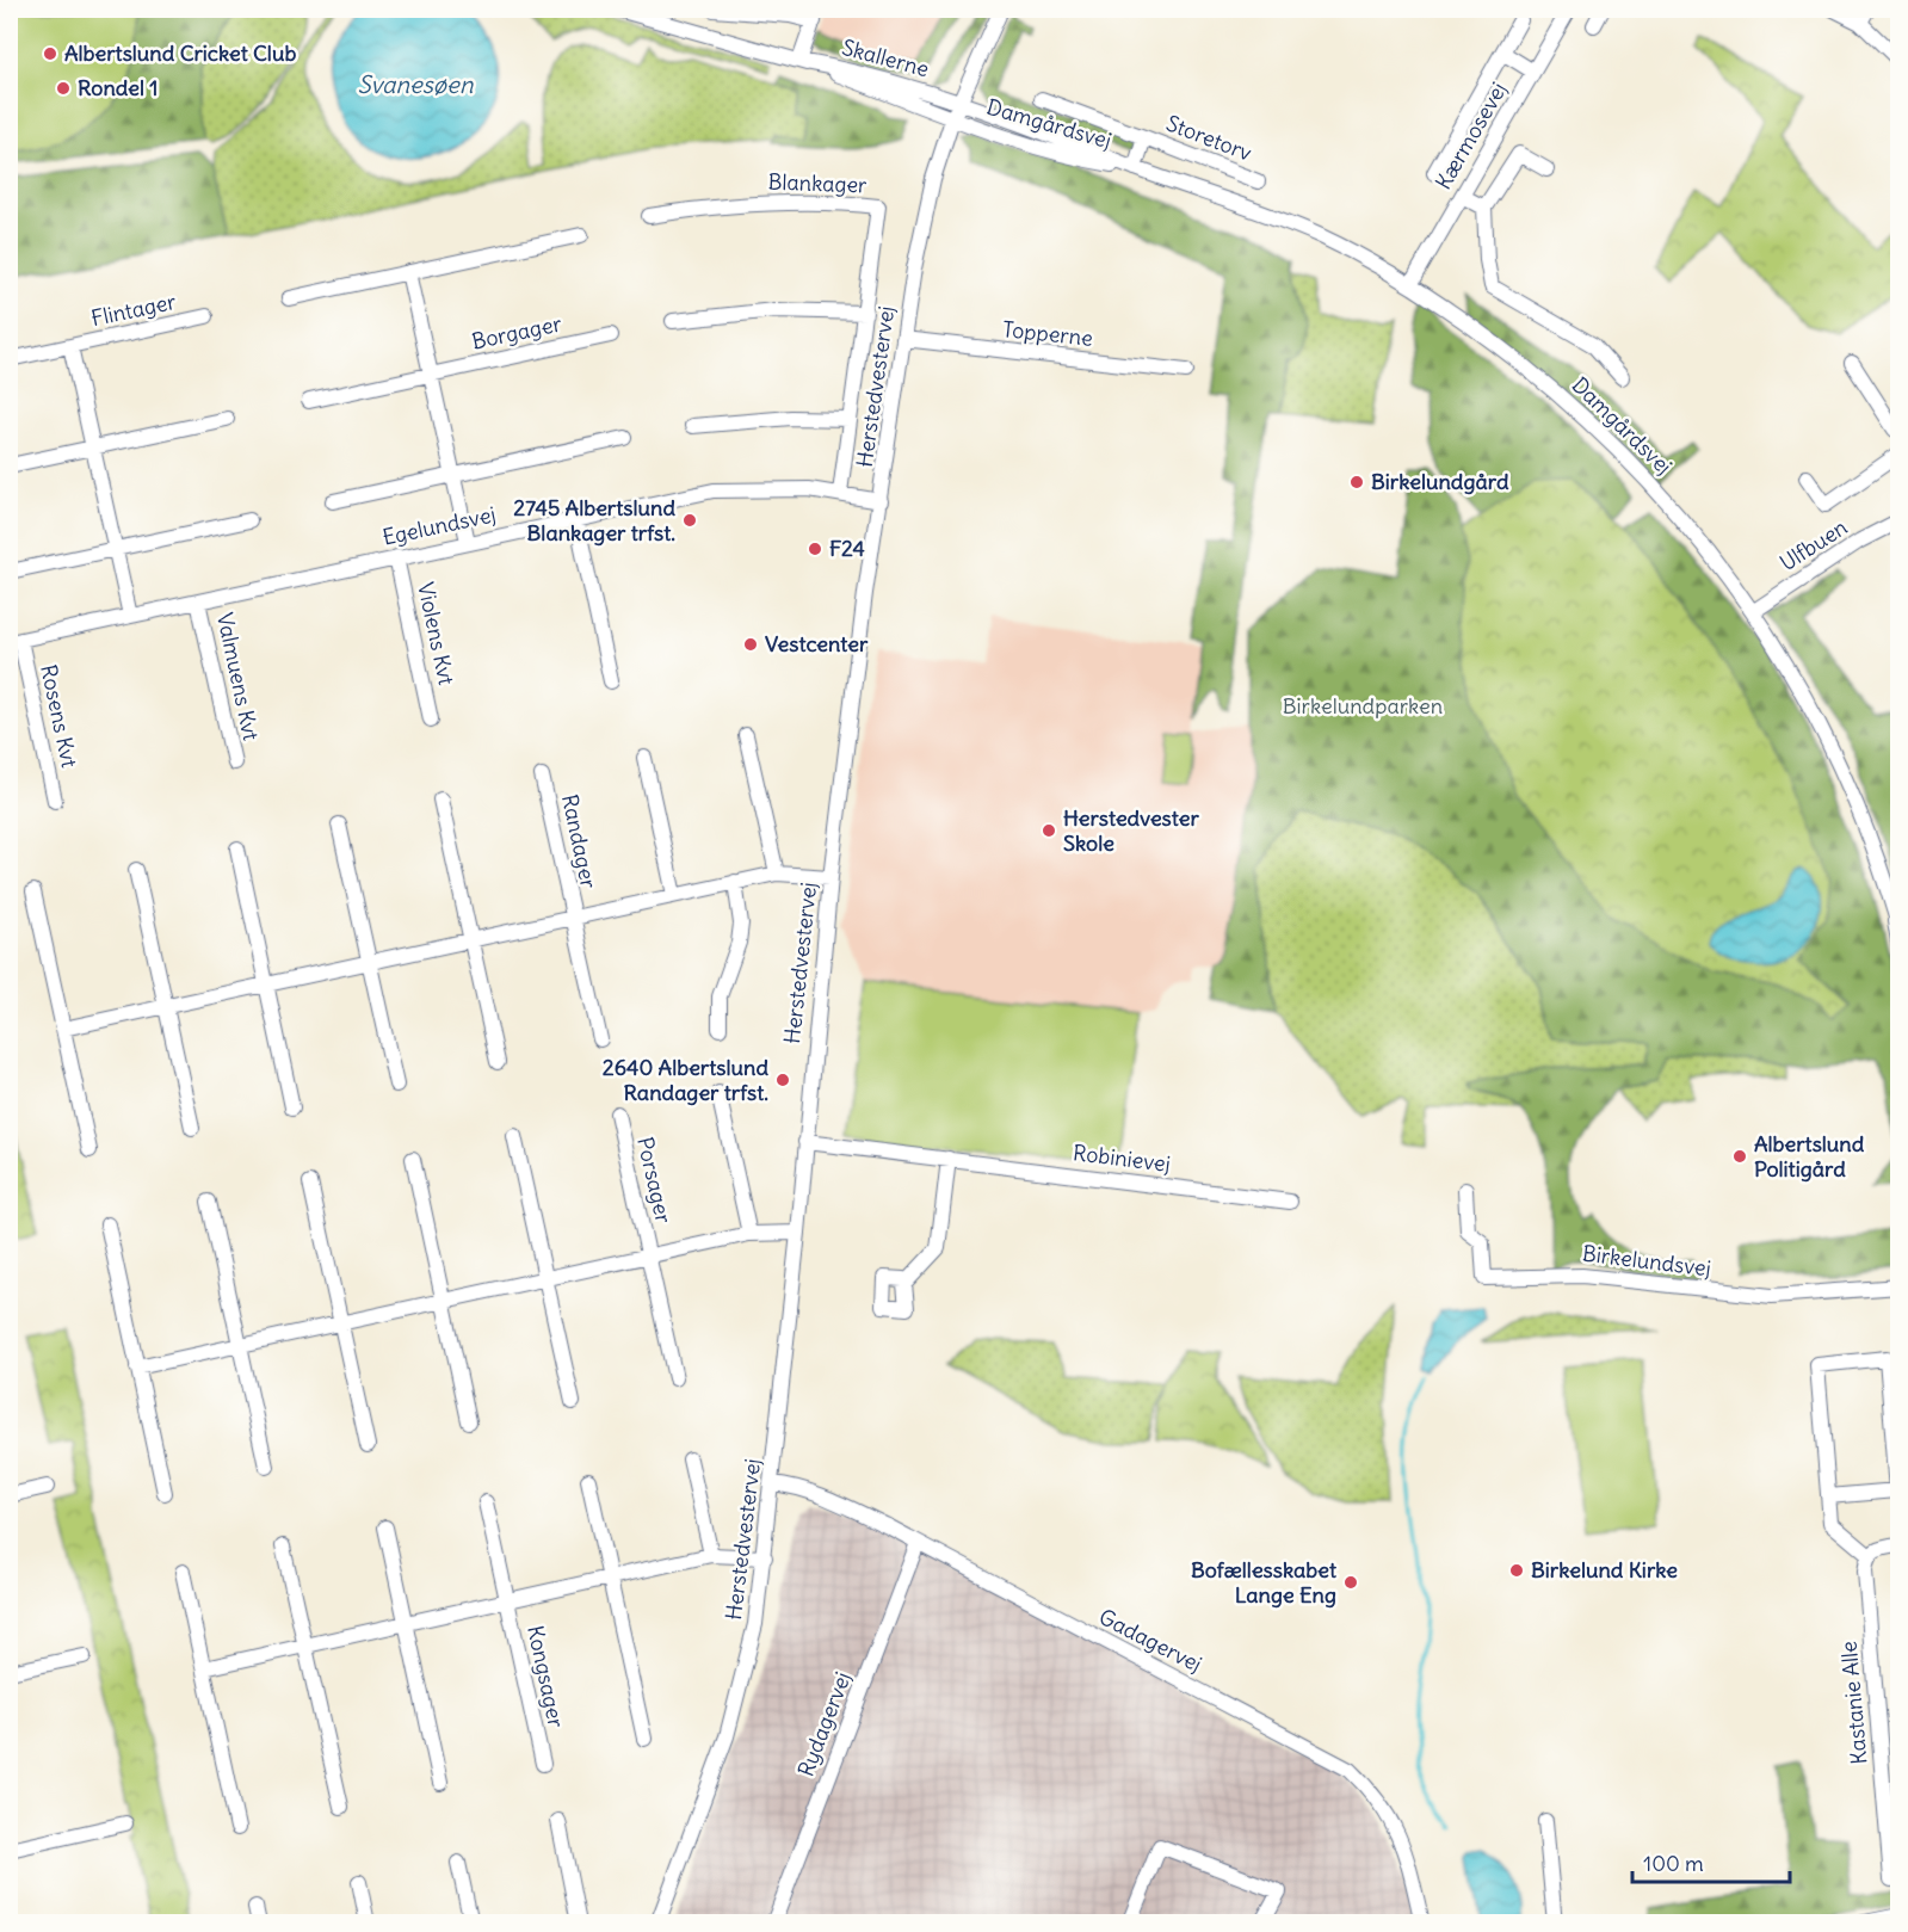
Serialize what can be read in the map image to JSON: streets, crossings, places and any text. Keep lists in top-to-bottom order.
{
  "streets": {
    "street": [
      "Skallerne",
      "Damgårdsvej",
      "Kærmosevej",
      "Storetorv",
      "Blankager",
      "Flintager",
      "Borgager",
      "Topperne",
      "Herstedvestervej",
      "Egelundsvej",
      "Ulfbuen",
      "Violens Kvt",
      "Valmuens Kvt",
      "Rosens Kvt",
      "Randager",
      "Robinievej",
      "Porsager",
      "Birkelundsvej",
      "Gadagervej",
      "Kongsager",
      "Kastanie Alle",
      "Rydagervej"
    ]
  },
  "crossings": [
    ["Skallerne", "Damgårdsvej"],
    ["Skallerne", "Herstedvestervej"],
    ["Damgårdsvej", "Kærmosevej"],
    ["Damgårdsvej", "Storetorv"],
    ["Damgårdsvej", "Herstedvestervej"],
    ["Damgårdsvej", "Ulfbuen"],
    ["Blankager", "Egelundsvej"],
    ["Flintager", "Egelundsvej"],
    ["Topperne", "Herstedvestervej"],
    ["Herstedvestervej", "Egelundsvej"],
    ["Herstedvestervej", "Randager"],
    ["Herstedvestervej", "Robinievej"],
    ["Herstedvestervej", "Porsager"],
    ["Herstedvestervej", "Gadagervej"],
    ["Herstedvestervej", "Kongsager"],
    ["Egelundsvej", "Violens Kvt"],
    ["Egelundsvej", "Valmuens Kvt"],
    ["Egelundsvej", "Rosens Kvt"],
    ["Gadagervej", "Rydagervej"]
  ],
  "water": ["Svanesøen"],
  "parks": ["Birkelundparken"],
  "places": [
    "Albertslund Cricket Club",
    "Rondel 1",
    "Birkelundgård",
    "2745 Albertslund Blankager trfst.",
    "F24",
    "Vestcenter",
    "Herstedvester Skole",
    "2640 Albertslund Randager trfst.",
    "Albertslund Politigård",
    "Birkelund Kirke",
    "Bofællesskabet Lange Eng"
  ],
  "scale_bar": "100 m"
}
